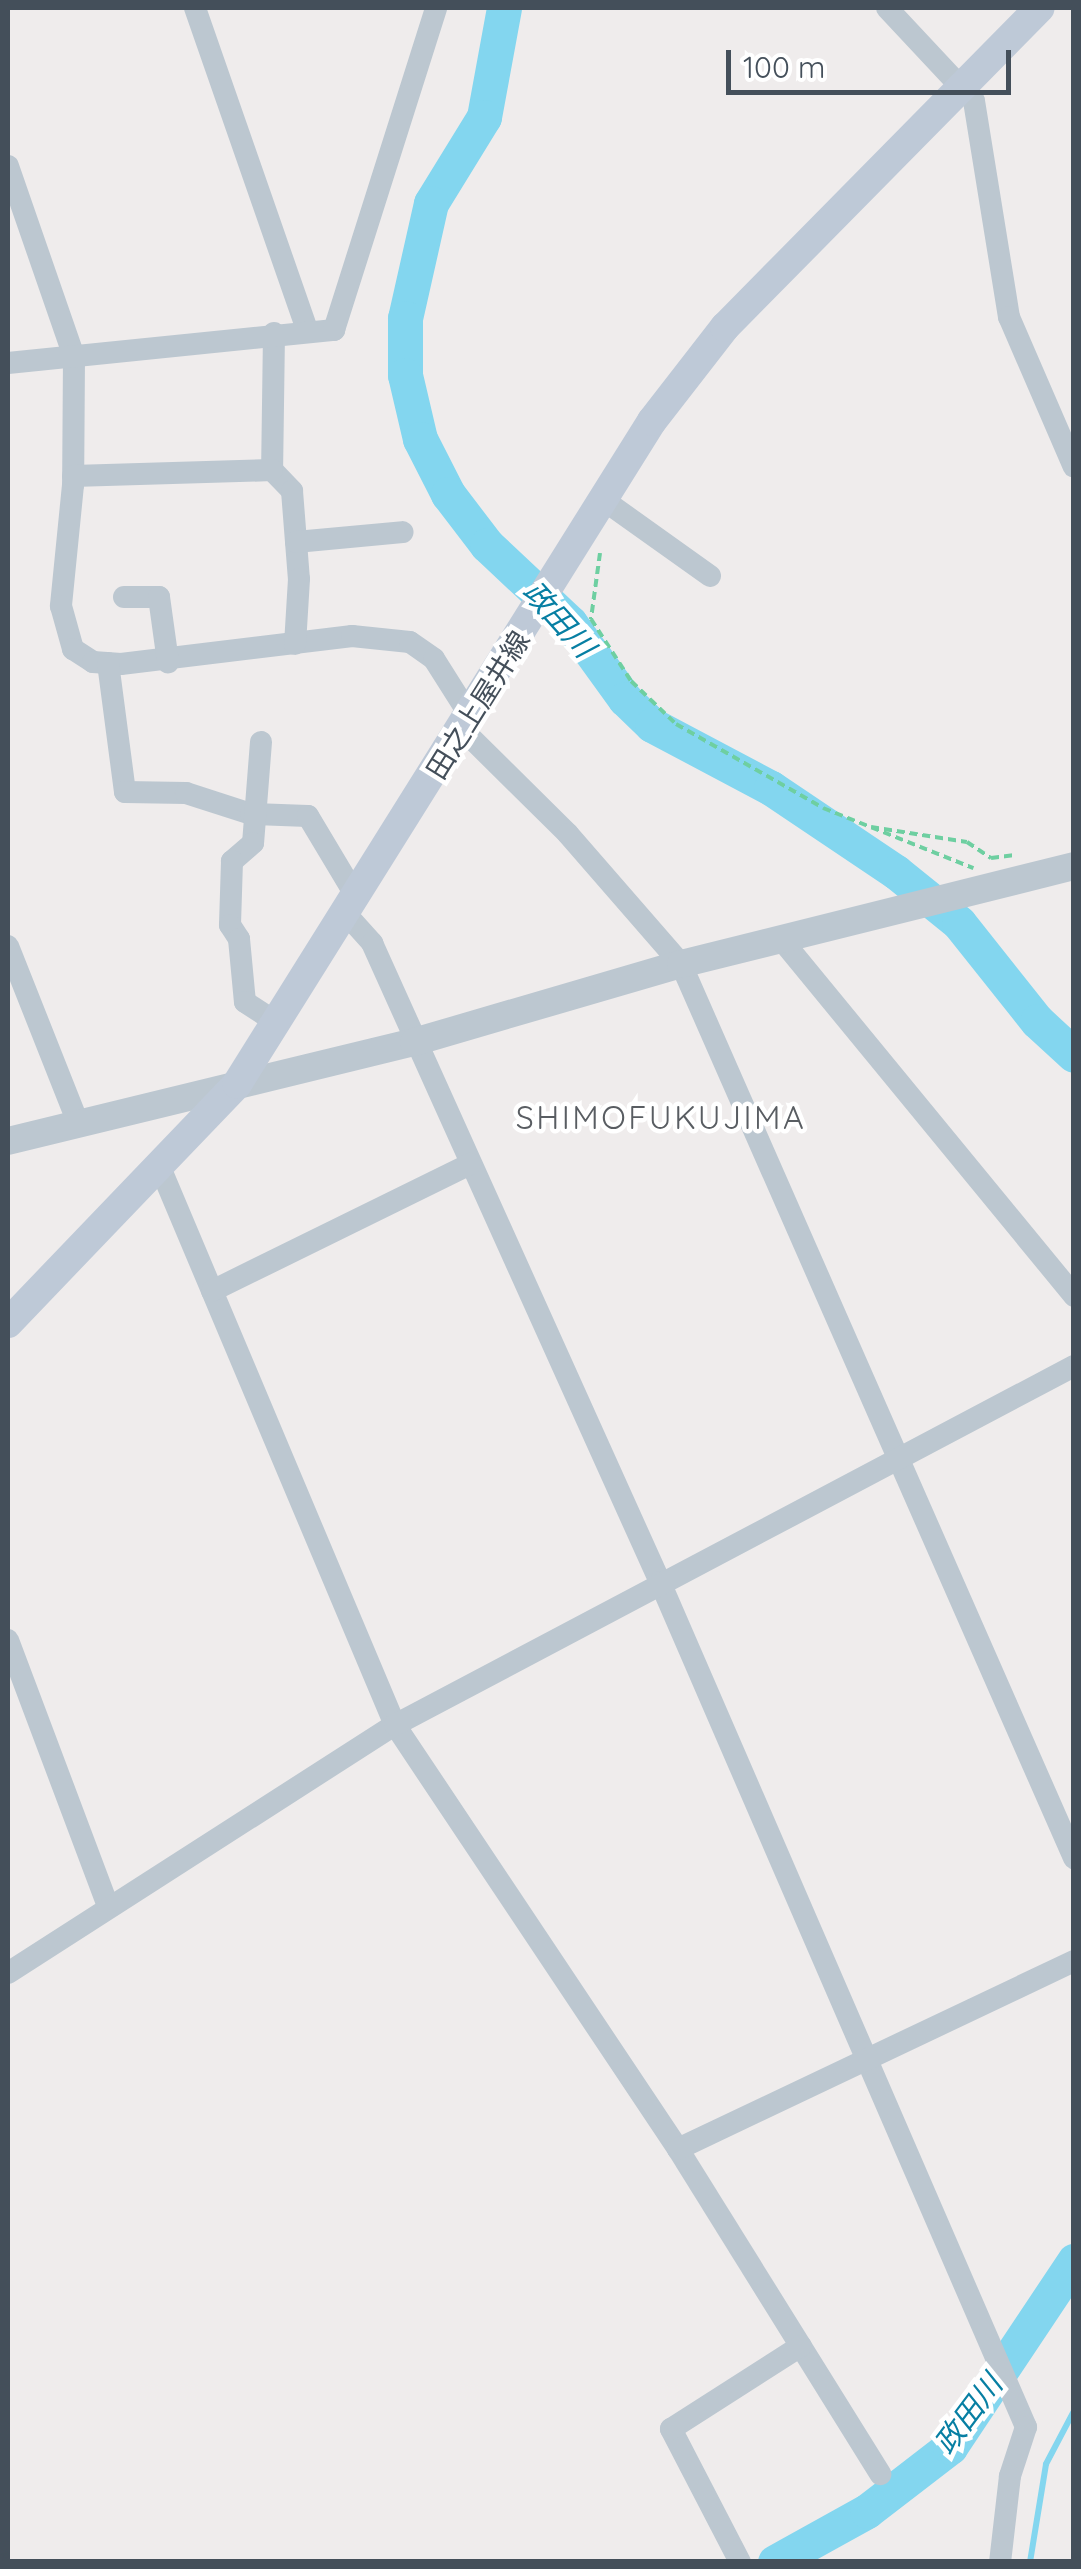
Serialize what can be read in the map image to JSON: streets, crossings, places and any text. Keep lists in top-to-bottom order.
{
  "streets": {
    "main road": ["田之上屋井線"]
  },
  "districts": ["SHIMOFUKUJIMA"],
  "water": ["政田川"],
  "scale_bar": "100 m"
}
